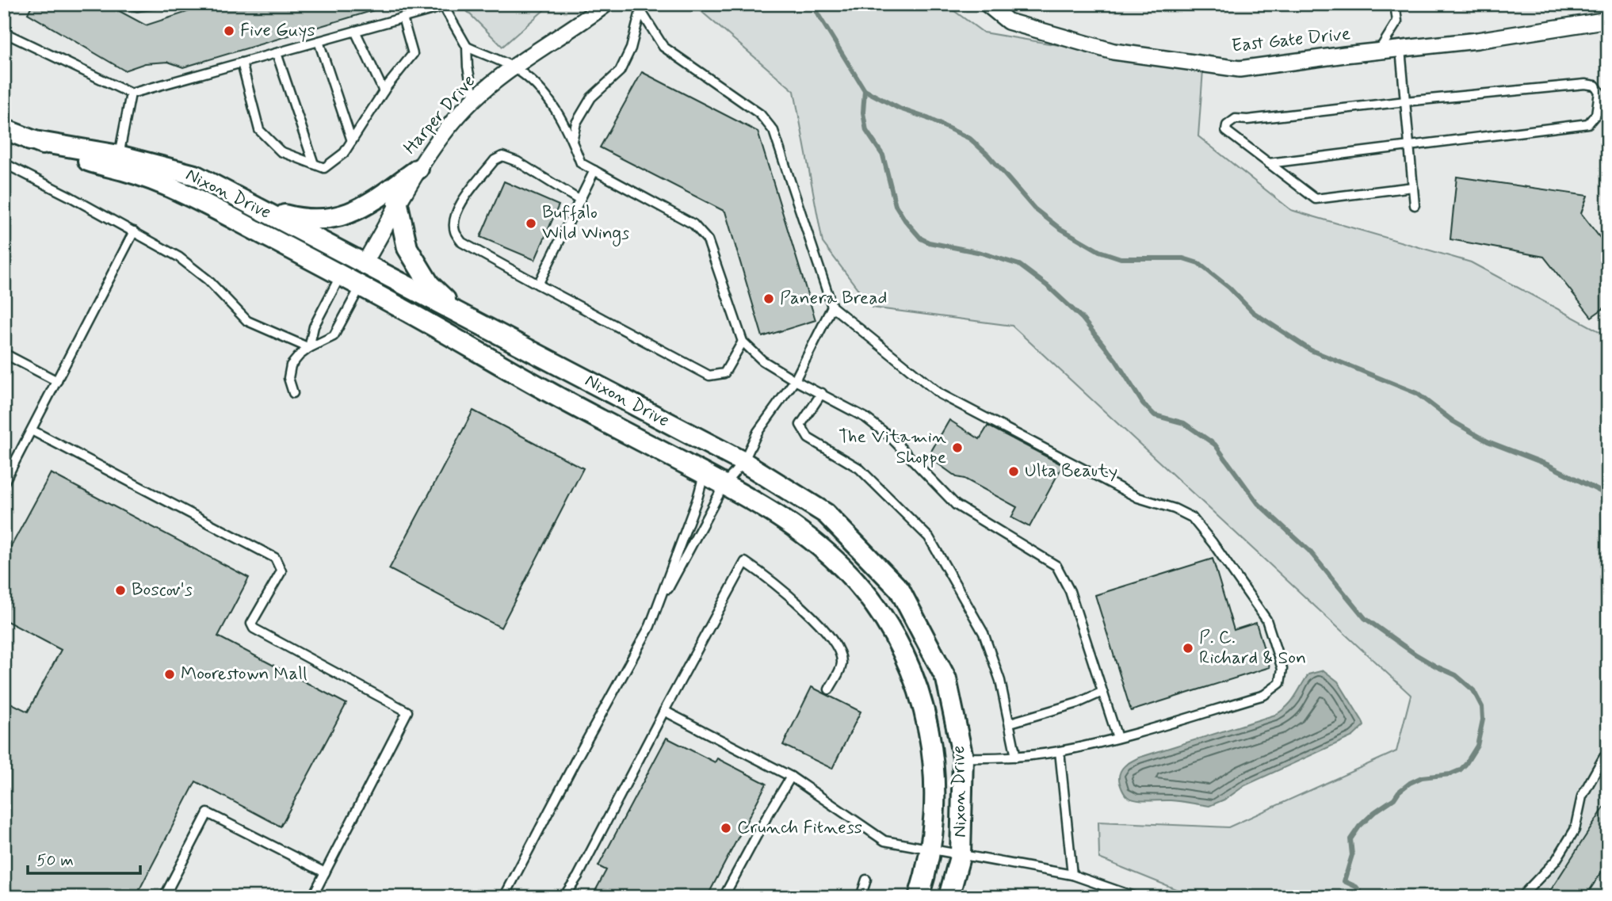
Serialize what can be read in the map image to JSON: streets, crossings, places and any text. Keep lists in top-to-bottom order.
{
  "streets": {
    "street": ["East Gate Drive", "Harper Drive", "Nixon Drive"]
  },
  "crossings": [
    ["Harper Drive", "Nixon Drive"]
  ],
  "places": [
    "Five Guys",
    "Buffalo Wild Wings",
    "Panera Bread",
    "The Vitamin Shoppe",
    "Ulta Beauty",
    "Boscov's",
    "P. C. Richard & Son",
    "Moorestown Mall",
    "Crunch Fitness"
  ],
  "scale_bar": "50 m"
}
